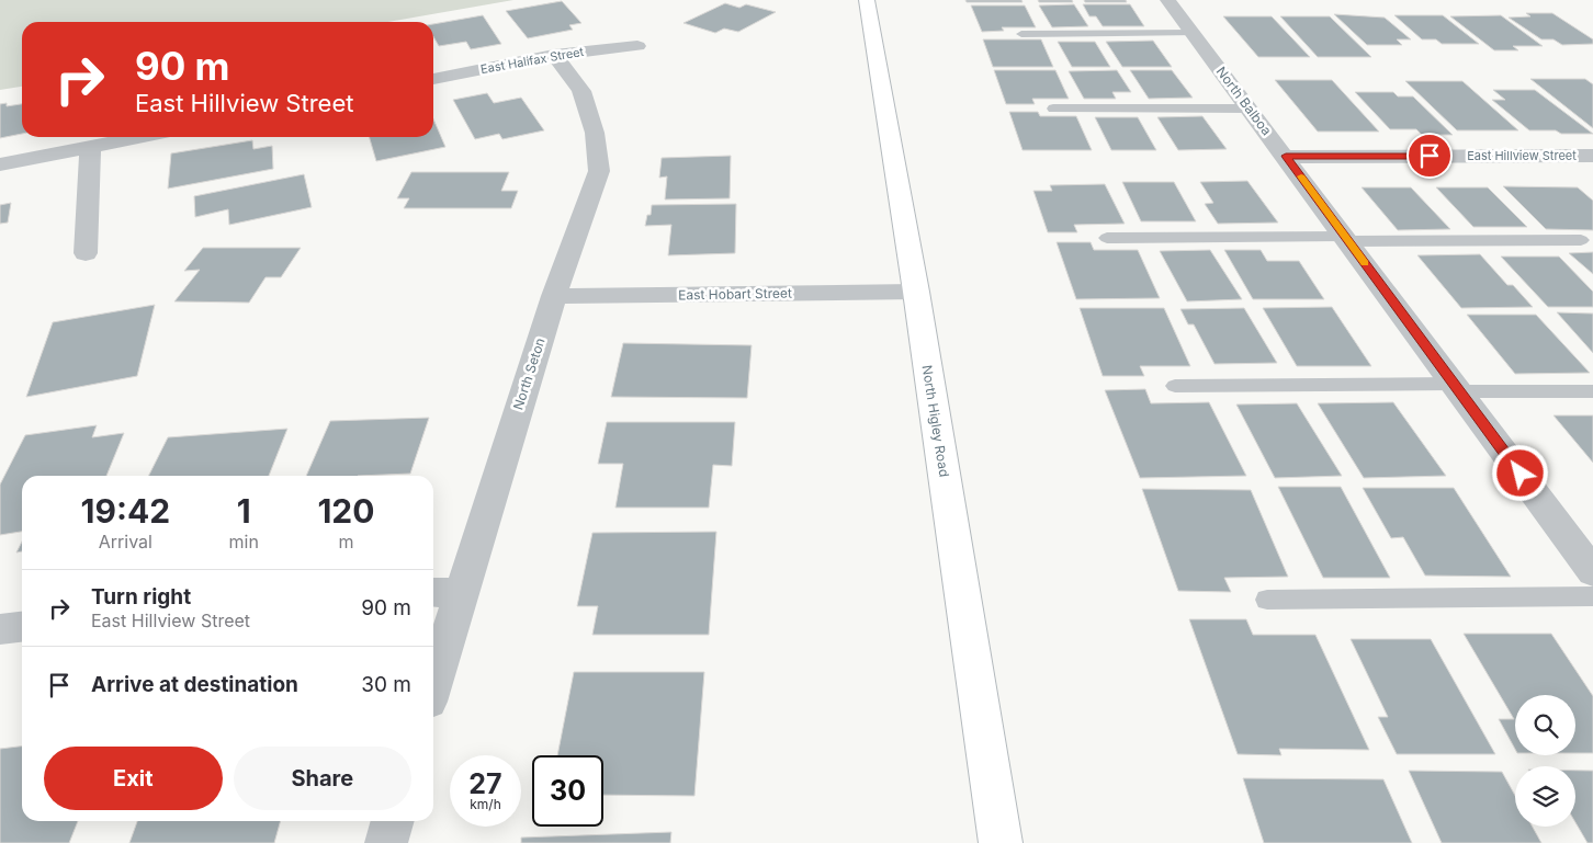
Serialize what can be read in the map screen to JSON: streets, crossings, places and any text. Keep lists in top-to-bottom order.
{
  "streets": {
    "main road": ["North Higley Road"],
    "street": [
      "East Halifax Street",
      "North Balboa",
      "East Hillview Street",
      "East Hobart Street",
      "North Seton"
    ]
  },
  "crossings": [
    ["East Halifax Street", "North Seton"],
    ["North Balboa", "East Hillview Street"],
    ["East Hobart Street", "North Seton"],
    ["East Hobart Street", "North Higley Road"]
  ],
  "page": {
    "turn": ["90 m", "East Hillview Street"],
    "eta": [
      "19:42",
      "Arrival",
      "1",
      "min",
      "120",
      "m"
    ],
    "list": [
      {
        "name": "Turn right",
        "note": "East Hillview Street",
        "value": "90 m"
      },
      {
        "name": "Arrive at destination",
        "value": "30 m"
      }
    ],
    "buttons": ["Exit", "Share"],
    "speed": "27 km/h",
    "limit": "30"
  }
}
